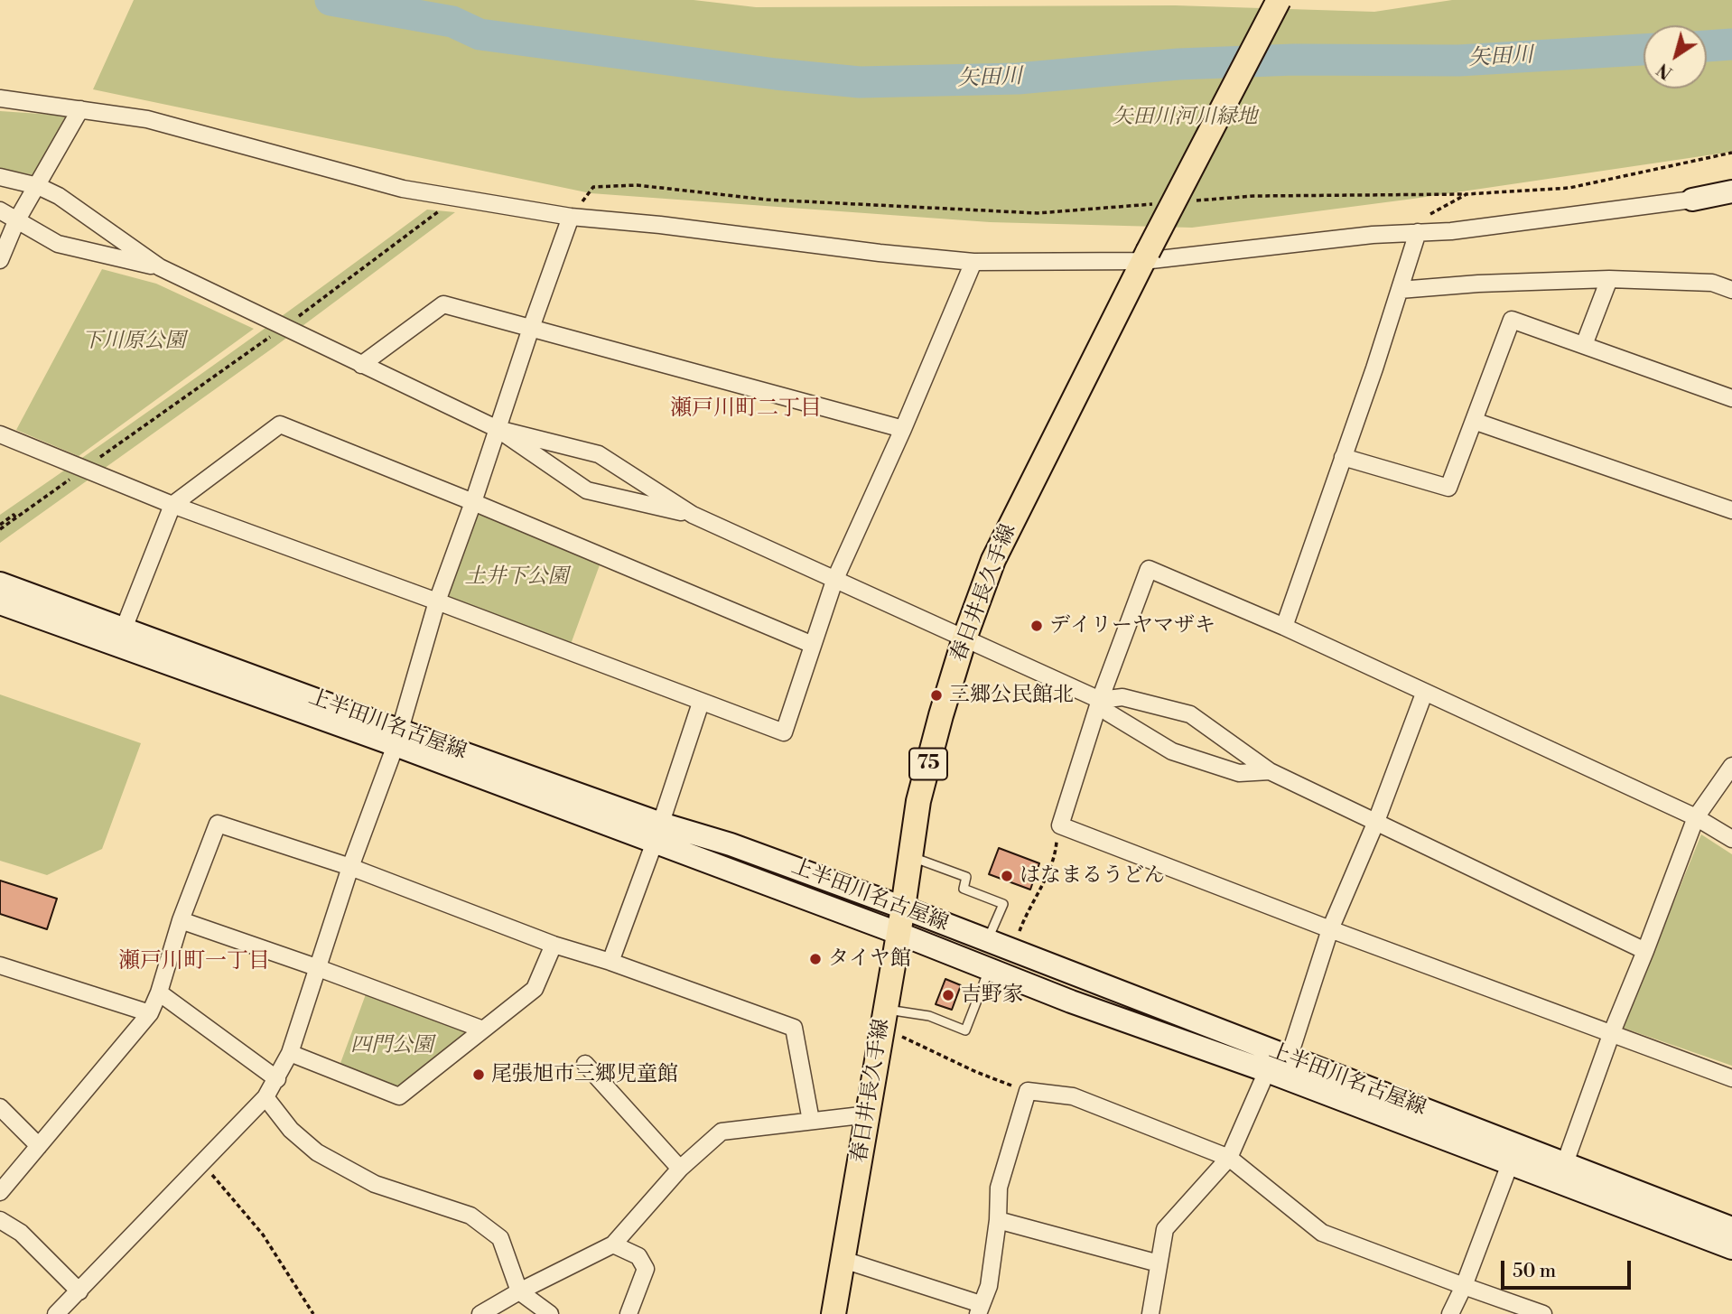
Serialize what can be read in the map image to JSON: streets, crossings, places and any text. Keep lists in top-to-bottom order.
{
  "streets": {
    "main road": ["春日井長久手線", "上半田川名古屋線", "75"]
  },
  "crossings": [
    ["春日井長久手線", "上半田川名古屋線"]
  ],
  "districts": ["瀬戸川町二丁目", "瀬戸川町一丁目"],
  "water": ["矢田川"],
  "parks": [
    "矢田川河川緑地",
    "下川原公園",
    "土井下公園",
    "四門公園"
  ],
  "places": [
    "デイリーヤマザキ",
    "三郷公民館北",
    "はなまるうどん",
    "タイヤ館",
    "吉野家",
    "尾張旭市三郷児童館"
  ],
  "scale_bar": "50 m",
  "north": "bottom left"
}
